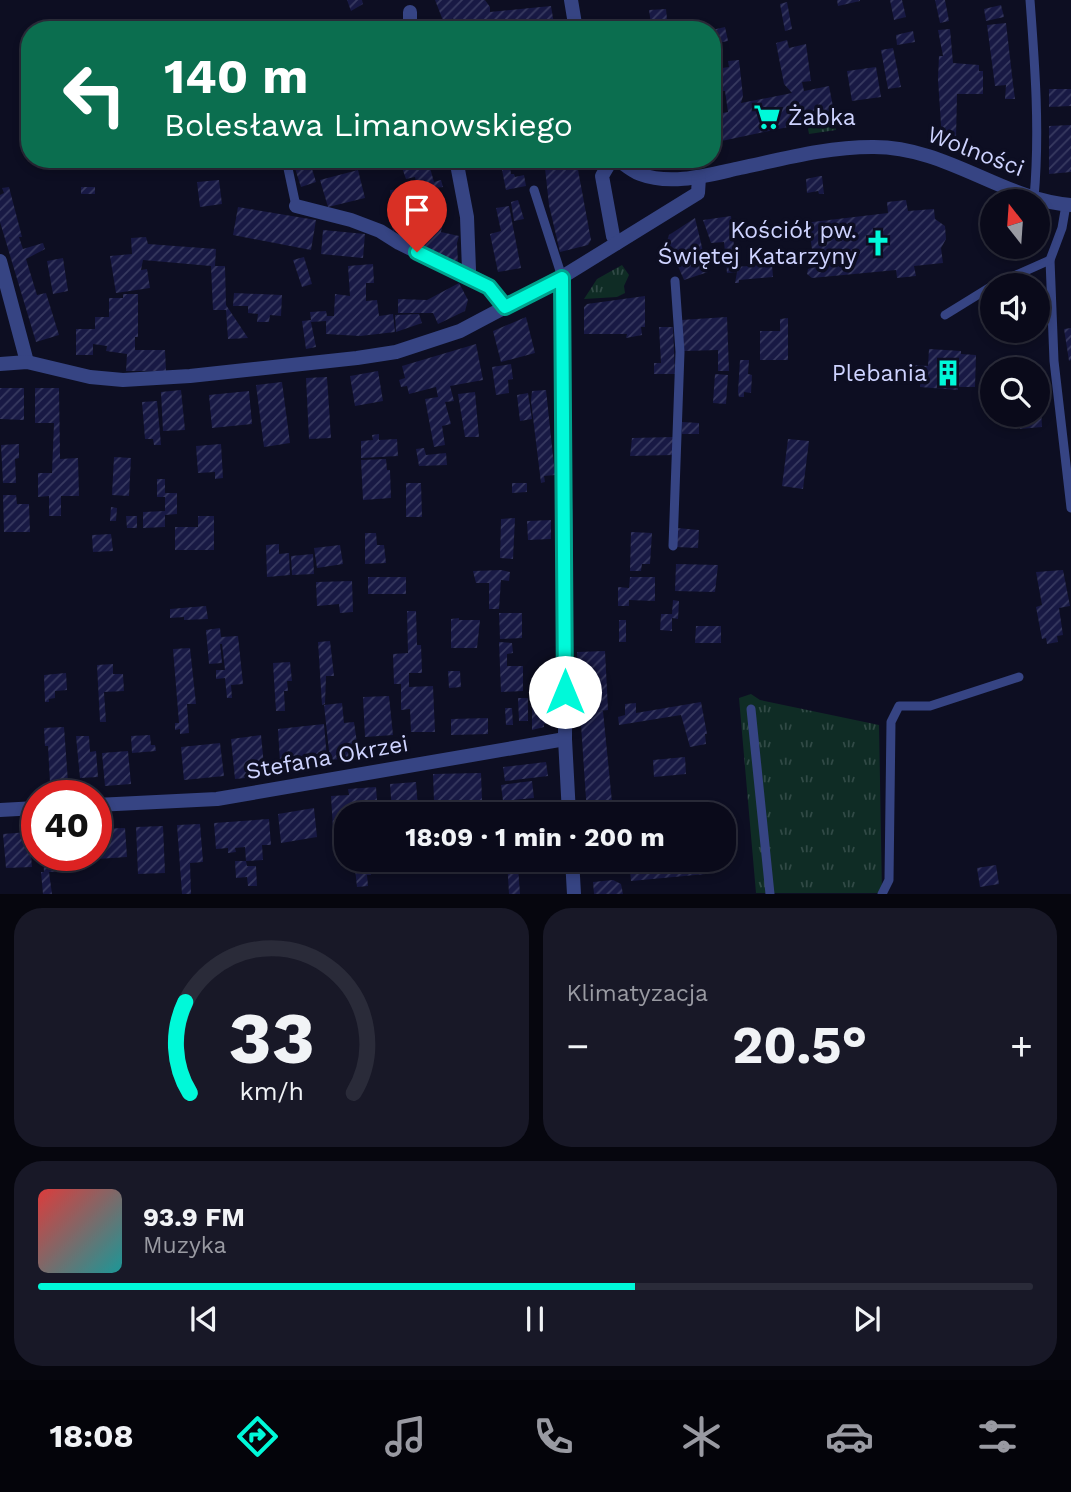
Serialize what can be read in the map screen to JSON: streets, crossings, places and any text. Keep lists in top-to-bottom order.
{
  "streets": {
    "street": ["Wolności", "Stefana Okrzei"]
  },
  "places": {
    "supermarket": ["Żabka"],
    "church": ["Kościół pw. Świętej Katarzyny"],
    "building": ["Plebania"]
  },
  "north": "top",
  "page": {
    "turn": ["140 m", "Bolesława Limanowskiego"],
    "limit": "40",
    "trip": "18:09 · 1 min · 200 m",
    "tile": "Klimatyzacja",
    "heat": ["−", "20.5°", "+"],
    "song": ["93.9 FM", "Muzyka"],
    "tabs": "18:08",
    "gauge": ["33", "km/h"]
  }
}
